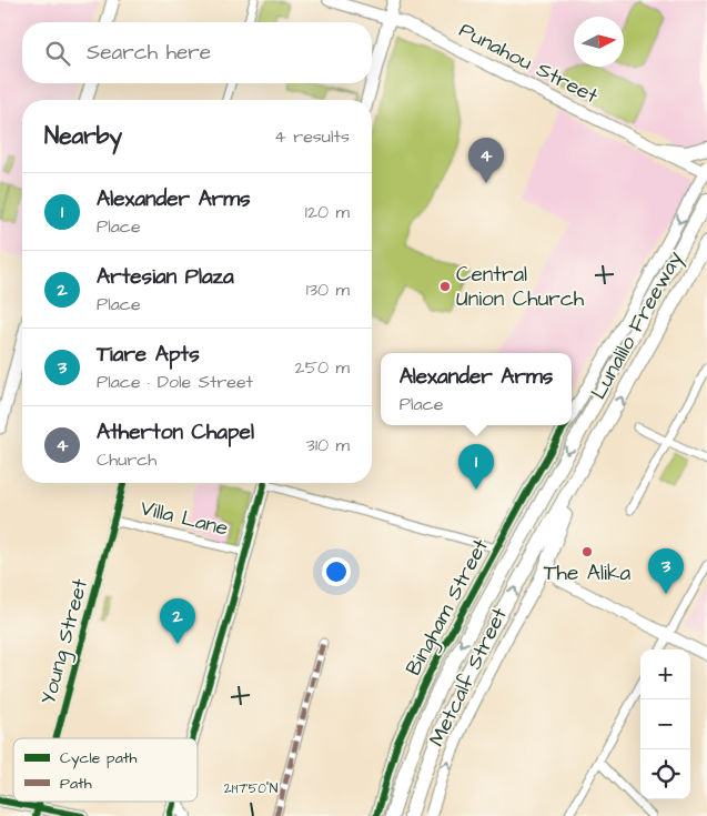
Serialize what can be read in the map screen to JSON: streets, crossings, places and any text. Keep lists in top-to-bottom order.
{
  "streets": {
    "highway": ["Lunalilo Freeway"],
    "street": [
      "Punahou Street",
      "Villa Lane",
      "Bingham Street",
      "Young Street",
      "Metcalf Street"
    ]
  },
  "crossings": [
    ["Punahou Street", "Bingham Street"],
    ["Villa Lane", "Young Street"]
  ],
  "one_way": ["Metcalf Street"],
  "places": ["Central Union Church", "The Alika"],
  "legend": ["Cycle path", "Path"],
  "north": "right",
  "page": {
    "search": "Search here",
    "heading": ["Nearby", "4 results"],
    "pins": [
      "4",
      "1",
      "3",
      "2"
    ],
    "list": [
      {
        "mark": "1",
        "name": "Alexander Arms",
        "note": "Place",
        "value": "120 m"
      },
      {
        "mark": "2",
        "name": "Artesian Plaza",
        "note": "Place",
        "value": "130 m"
      },
      {
        "mark": "3",
        "name": "Tiare Apts",
        "note": "Place · Dole Street",
        "value": "250 m"
      },
      {
        "mark": "4",
        "name": "Atherton Chapel",
        "note": "Church",
        "value": "310 m"
      }
    ],
    "popup": ["Alexander Arms", "Place"],
    "map_buttons": ["+", "−"]
  },
  "coordinates": ["21°17'50\"N"]
}
